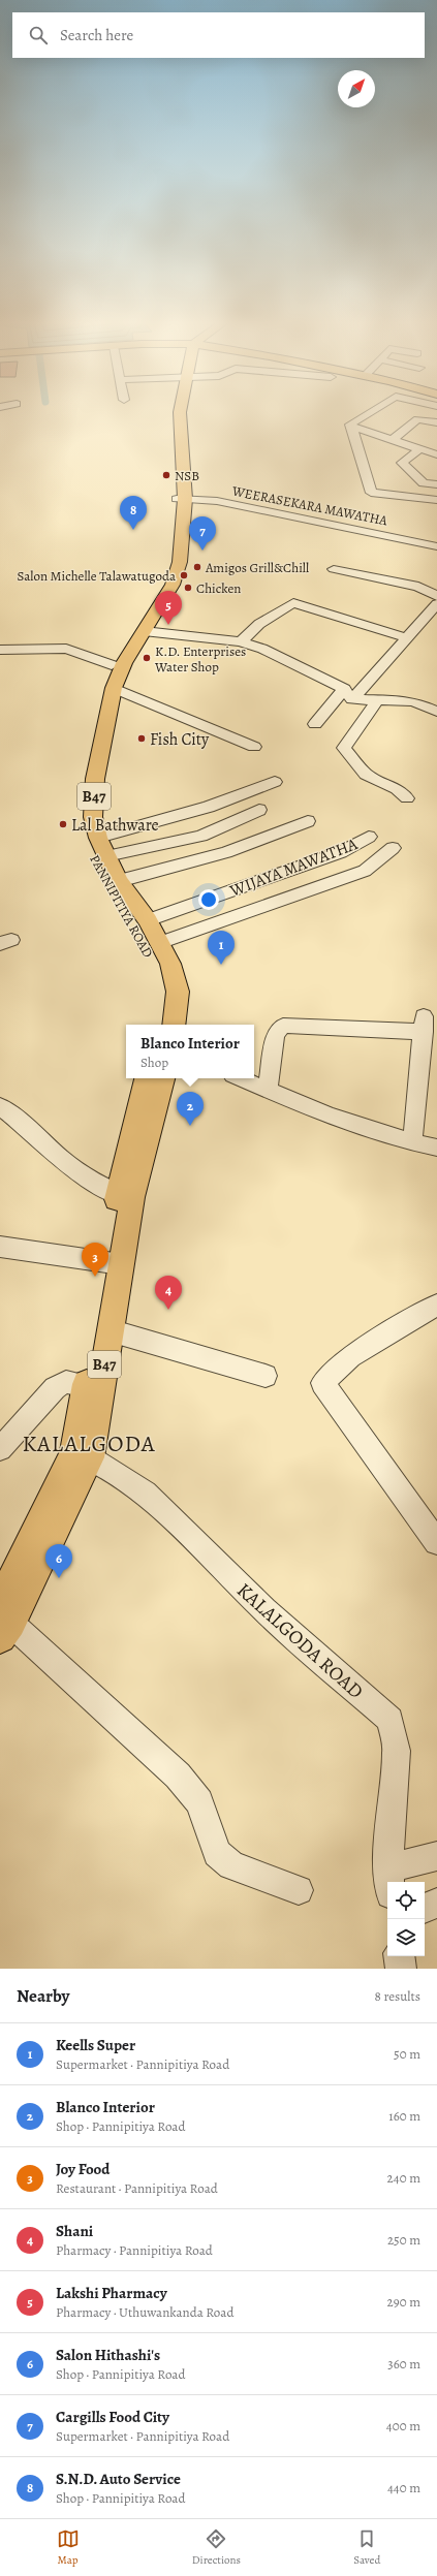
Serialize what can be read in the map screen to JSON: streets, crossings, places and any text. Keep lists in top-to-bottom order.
{
  "streets": {
    "main road": ["B47", "PANNIPITIYA ROAD"],
    "street": ["WEERASEKARA MAWATHA", "WIJAYA MAWATHA", "KALALGODA ROAD"]
  },
  "crossings": [
    ["WEERASEKARA MAWATHA", "PANNIPITIYA ROAD"],
    ["B47", "KALALGODA ROAD"],
    ["WIJAYA MAWATHA", "PANNIPITIYA ROAD"]
  ],
  "districts": ["KALALGODA"],
  "places": [
    "NSB",
    "Amigos Grill&Chill",
    "Salon Michelle Talawatugoda",
    "Chicken",
    "K.D. Enterprises Water Shop",
    "Fish City",
    "Lal Bathware"
  ],
  "north": "top right",
  "page": {
    "search": "Search here",
    "pins": [
      "8",
      "7",
      "5",
      "1",
      "2",
      "3",
      "4",
      "6"
    ],
    "popup": ["Blanco Interior", "Shop"],
    "heading": ["Nearby", "8 results"],
    "list": [
      {
        "mark": "1",
        "name": "Keells Super",
        "note": "Supermarket · Pannipitiya Road",
        "value": "50 m"
      },
      {
        "mark": "2",
        "name": "Blanco Interior",
        "note": "Shop · Pannipitiya Road",
        "value": "160 m"
      },
      {
        "mark": "3",
        "name": "Joy Food",
        "note": "Restaurant · Pannipitiya Road",
        "value": "240 m"
      },
      {
        "mark": "4",
        "name": "Shani",
        "note": "Pharmacy · Pannipitiya Road",
        "value": "250 m"
      },
      {
        "mark": "5",
        "name": "Lakshi Pharmacy",
        "note": "Pharmacy · Uthuwankanda Road",
        "value": "290 m"
      },
      {
        "mark": "6",
        "name": "Salon Hithashi's",
        "note": "Shop · Pannipitiya Road",
        "value": "360 m"
      },
      {
        "mark": "7",
        "name": "Cargills Food City",
        "note": "Supermarket · Pannipitiya Road",
        "value": "400 m"
      },
      {
        "mark": "8",
        "name": "S.N.D. Auto Service",
        "note": "Shop · Pannipitiya Road",
        "value": "440 m"
      }
    ],
    "nav": ["Map", "Directions", "Saved"]
  }
}
